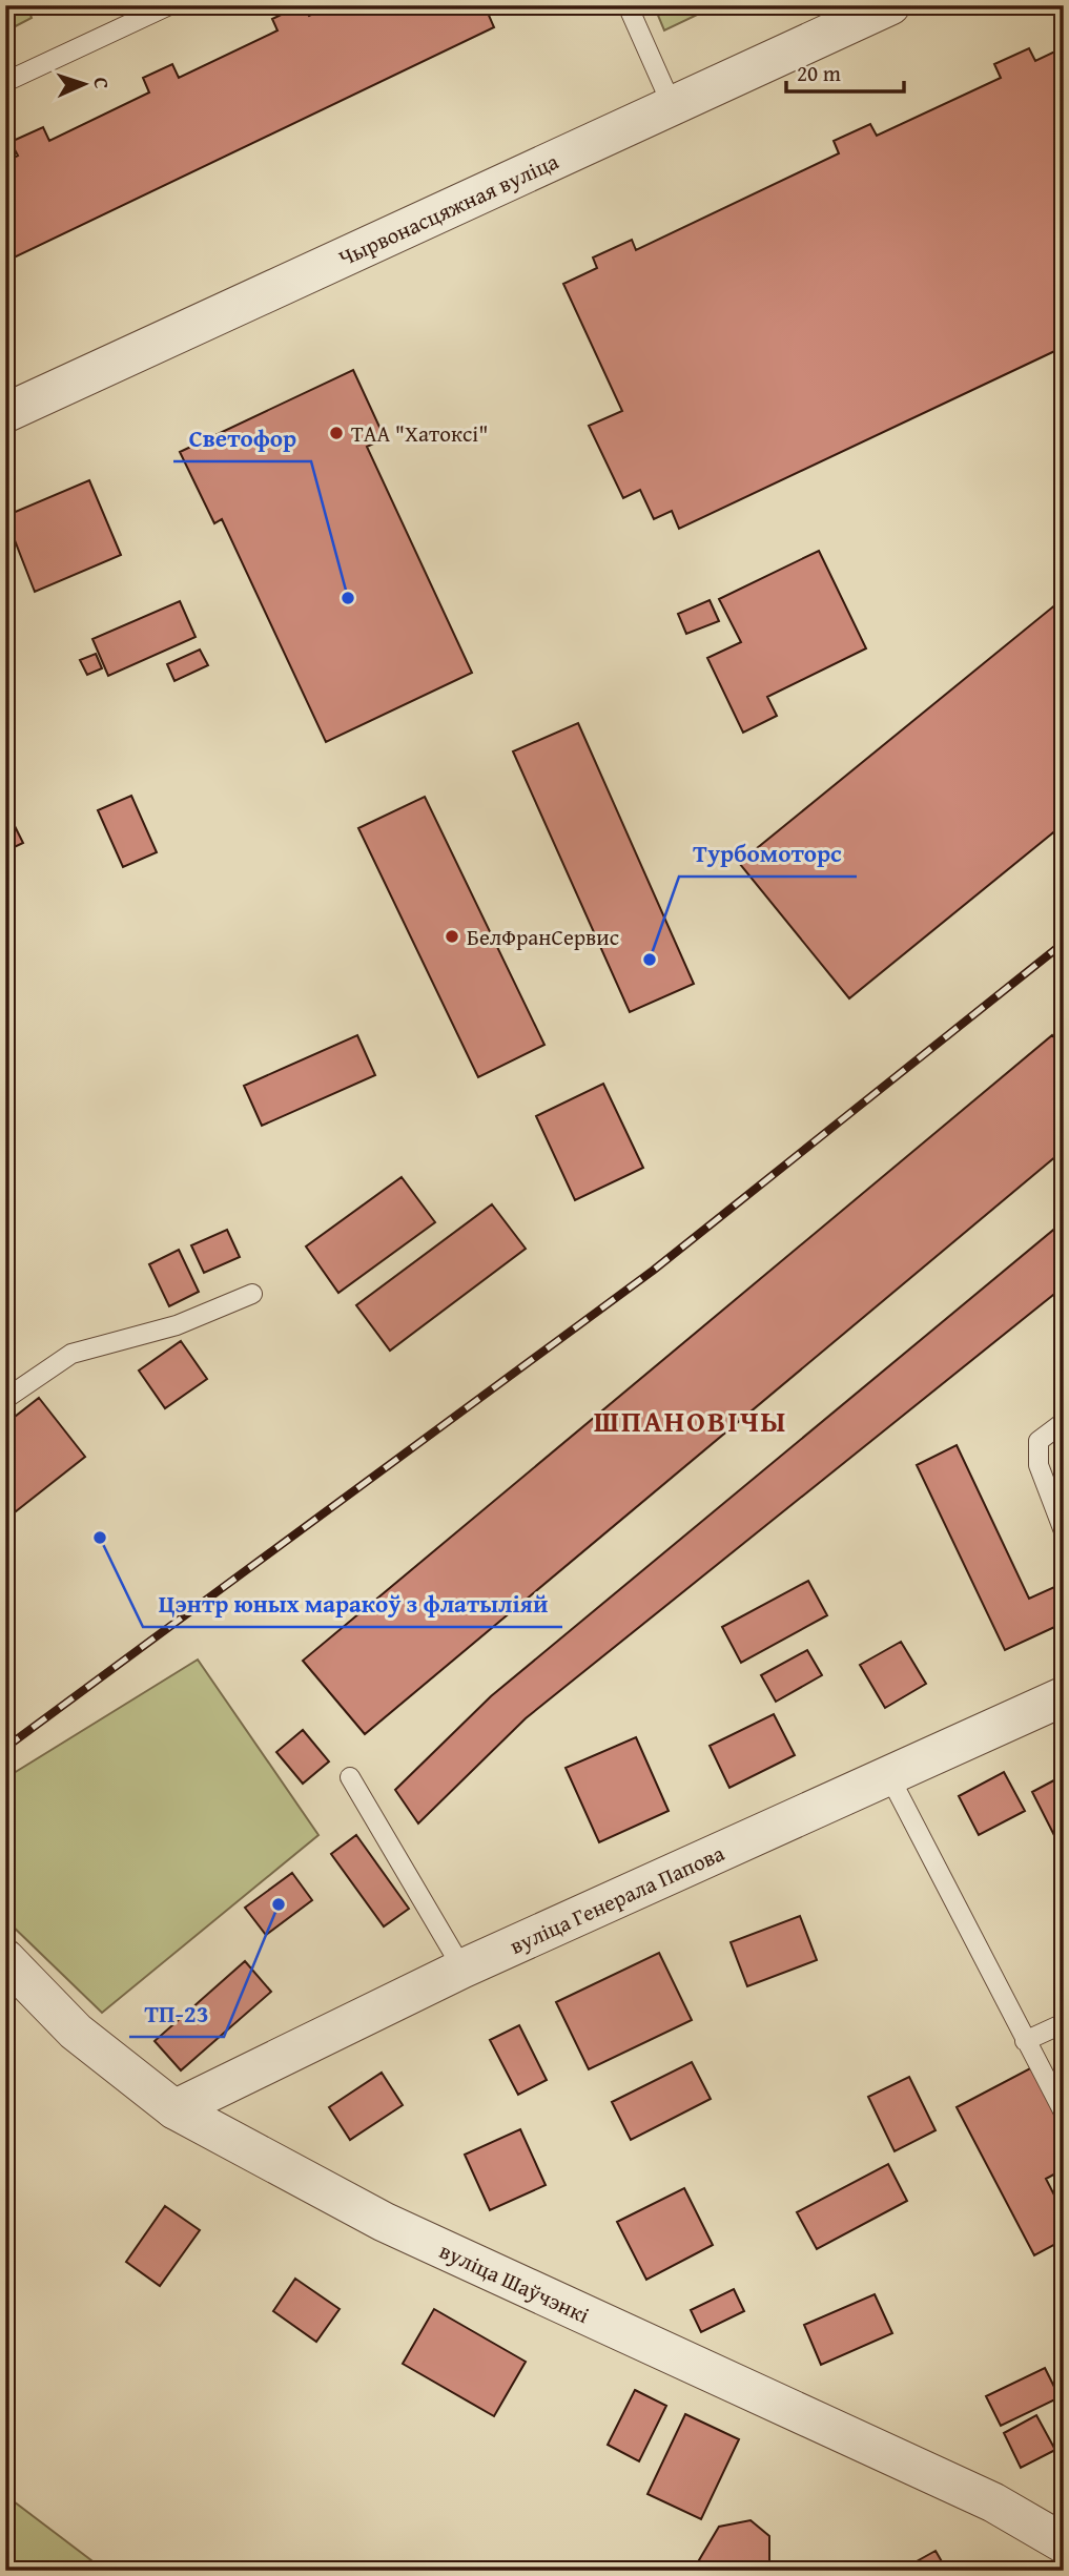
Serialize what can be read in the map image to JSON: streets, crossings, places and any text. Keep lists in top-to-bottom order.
{
  "streets": {
    "street": ["Чырвонасцяжная вуліца", "вуліца Генерала Папова", "вуліца Шаўчэнкі"]
  },
  "crossings": [
    ["вуліца Генерала Папова", "вуліца Шаўчэнкі"]
  ],
  "districts": ["ШПАНОВІЧЫ"],
  "places": [
    "ТАА \"Хатоксі\"",
    "Светофор",
    "БелФранСервис",
    "Турбомоторс",
    "Цэнтр юных маракоў з флатыліяй",
    "ТП-23"
  ],
  "scale_bar": "20 m",
  "north": "right"
}
